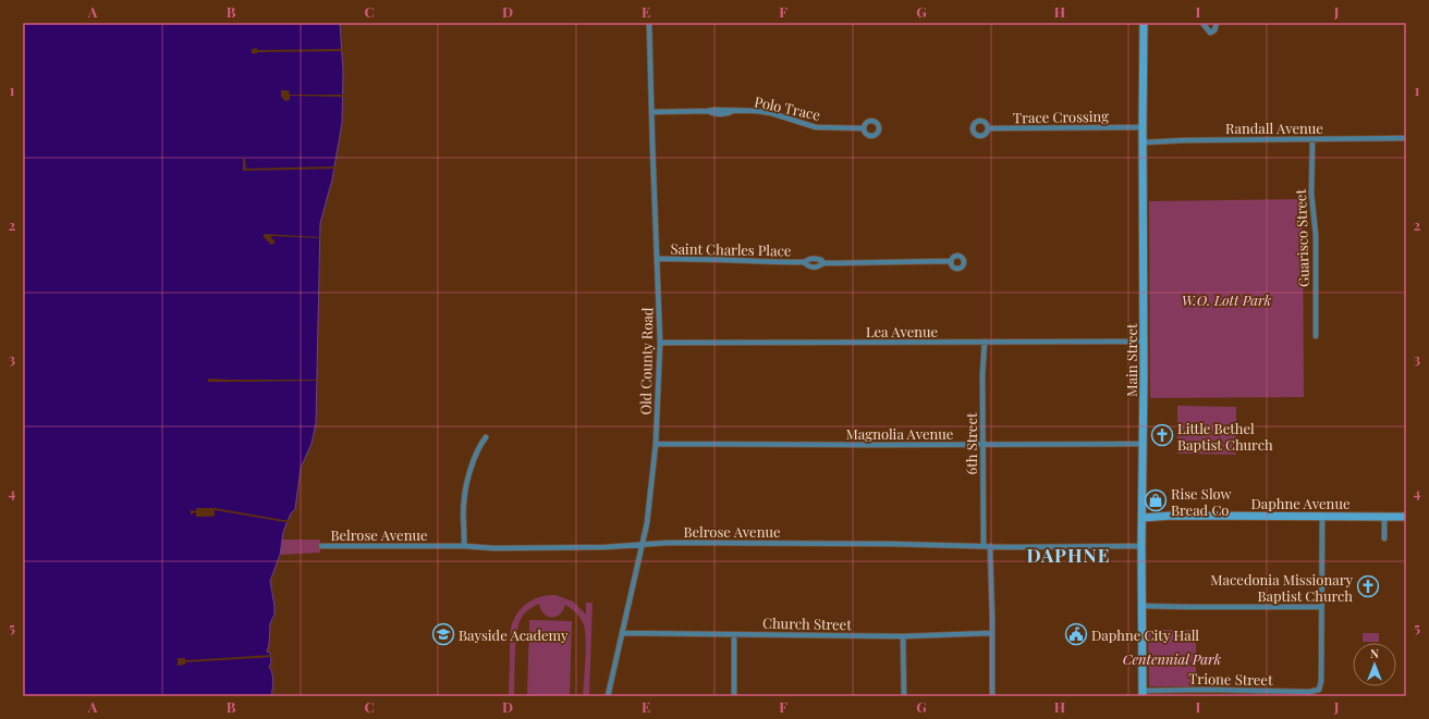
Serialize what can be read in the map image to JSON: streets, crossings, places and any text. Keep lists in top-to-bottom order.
{
  "streets": {
    "main road": ["Main Street", "Daphne Avenue"],
    "street": [
      "Polo Trace",
      "Trace Crossing",
      "Randall Avenue",
      "Guarisco Street",
      "Saint Charles Place",
      "Lea Avenue",
      "Old County Road",
      "Magnolia Avenue",
      "6th Street",
      "Belrose Avenue",
      "Church Street",
      "Trione Street"
    ]
  },
  "crossings": [
    ["Polo Trace", "Old County Road"],
    ["Trace Crossing", "Main Street"],
    ["Randall Avenue", "Guarisco Street"],
    ["Randall Avenue", "Main Street"],
    ["Saint Charles Place", "Old County Road"],
    ["Lea Avenue", "Main Street"],
    ["Lea Avenue", "Old County Road"],
    ["Lea Avenue", "6th Street"],
    ["Main Street", "Magnolia Avenue"],
    ["Main Street", "Daphne Avenue"],
    ["Main Street", "Belrose Avenue"],
    ["Main Street", "Trione Street"],
    ["Old County Road", "Magnolia Avenue"],
    ["Old County Road", "Belrose Avenue"],
    ["Old County Road", "Church Street"],
    ["Magnolia Avenue", "6th Street"],
    ["6th Street", "Belrose Avenue"]
  ],
  "districts": ["DAPHNE"],
  "parks": ["W.O. Lott Park", "Centennial Park"],
  "places": {
    "church": ["Little Bethel Baptist Church", "Macedonia Missionary Baptist Church"],
    "shop": ["Rise Slow Bread Co"],
    "school or university": ["Bayside Academy"],
    "public building": ["Daphne City Hall"]
  },
  "north": "top",
  "grid": {
    "columns": [
      "A",
      "B",
      "C",
      "D",
      "E",
      "F",
      "G",
      "H",
      "I",
      "J"
    ],
    "rows": [
      "1",
      "2",
      "3",
      "4",
      "5"
    ]
  }
}
